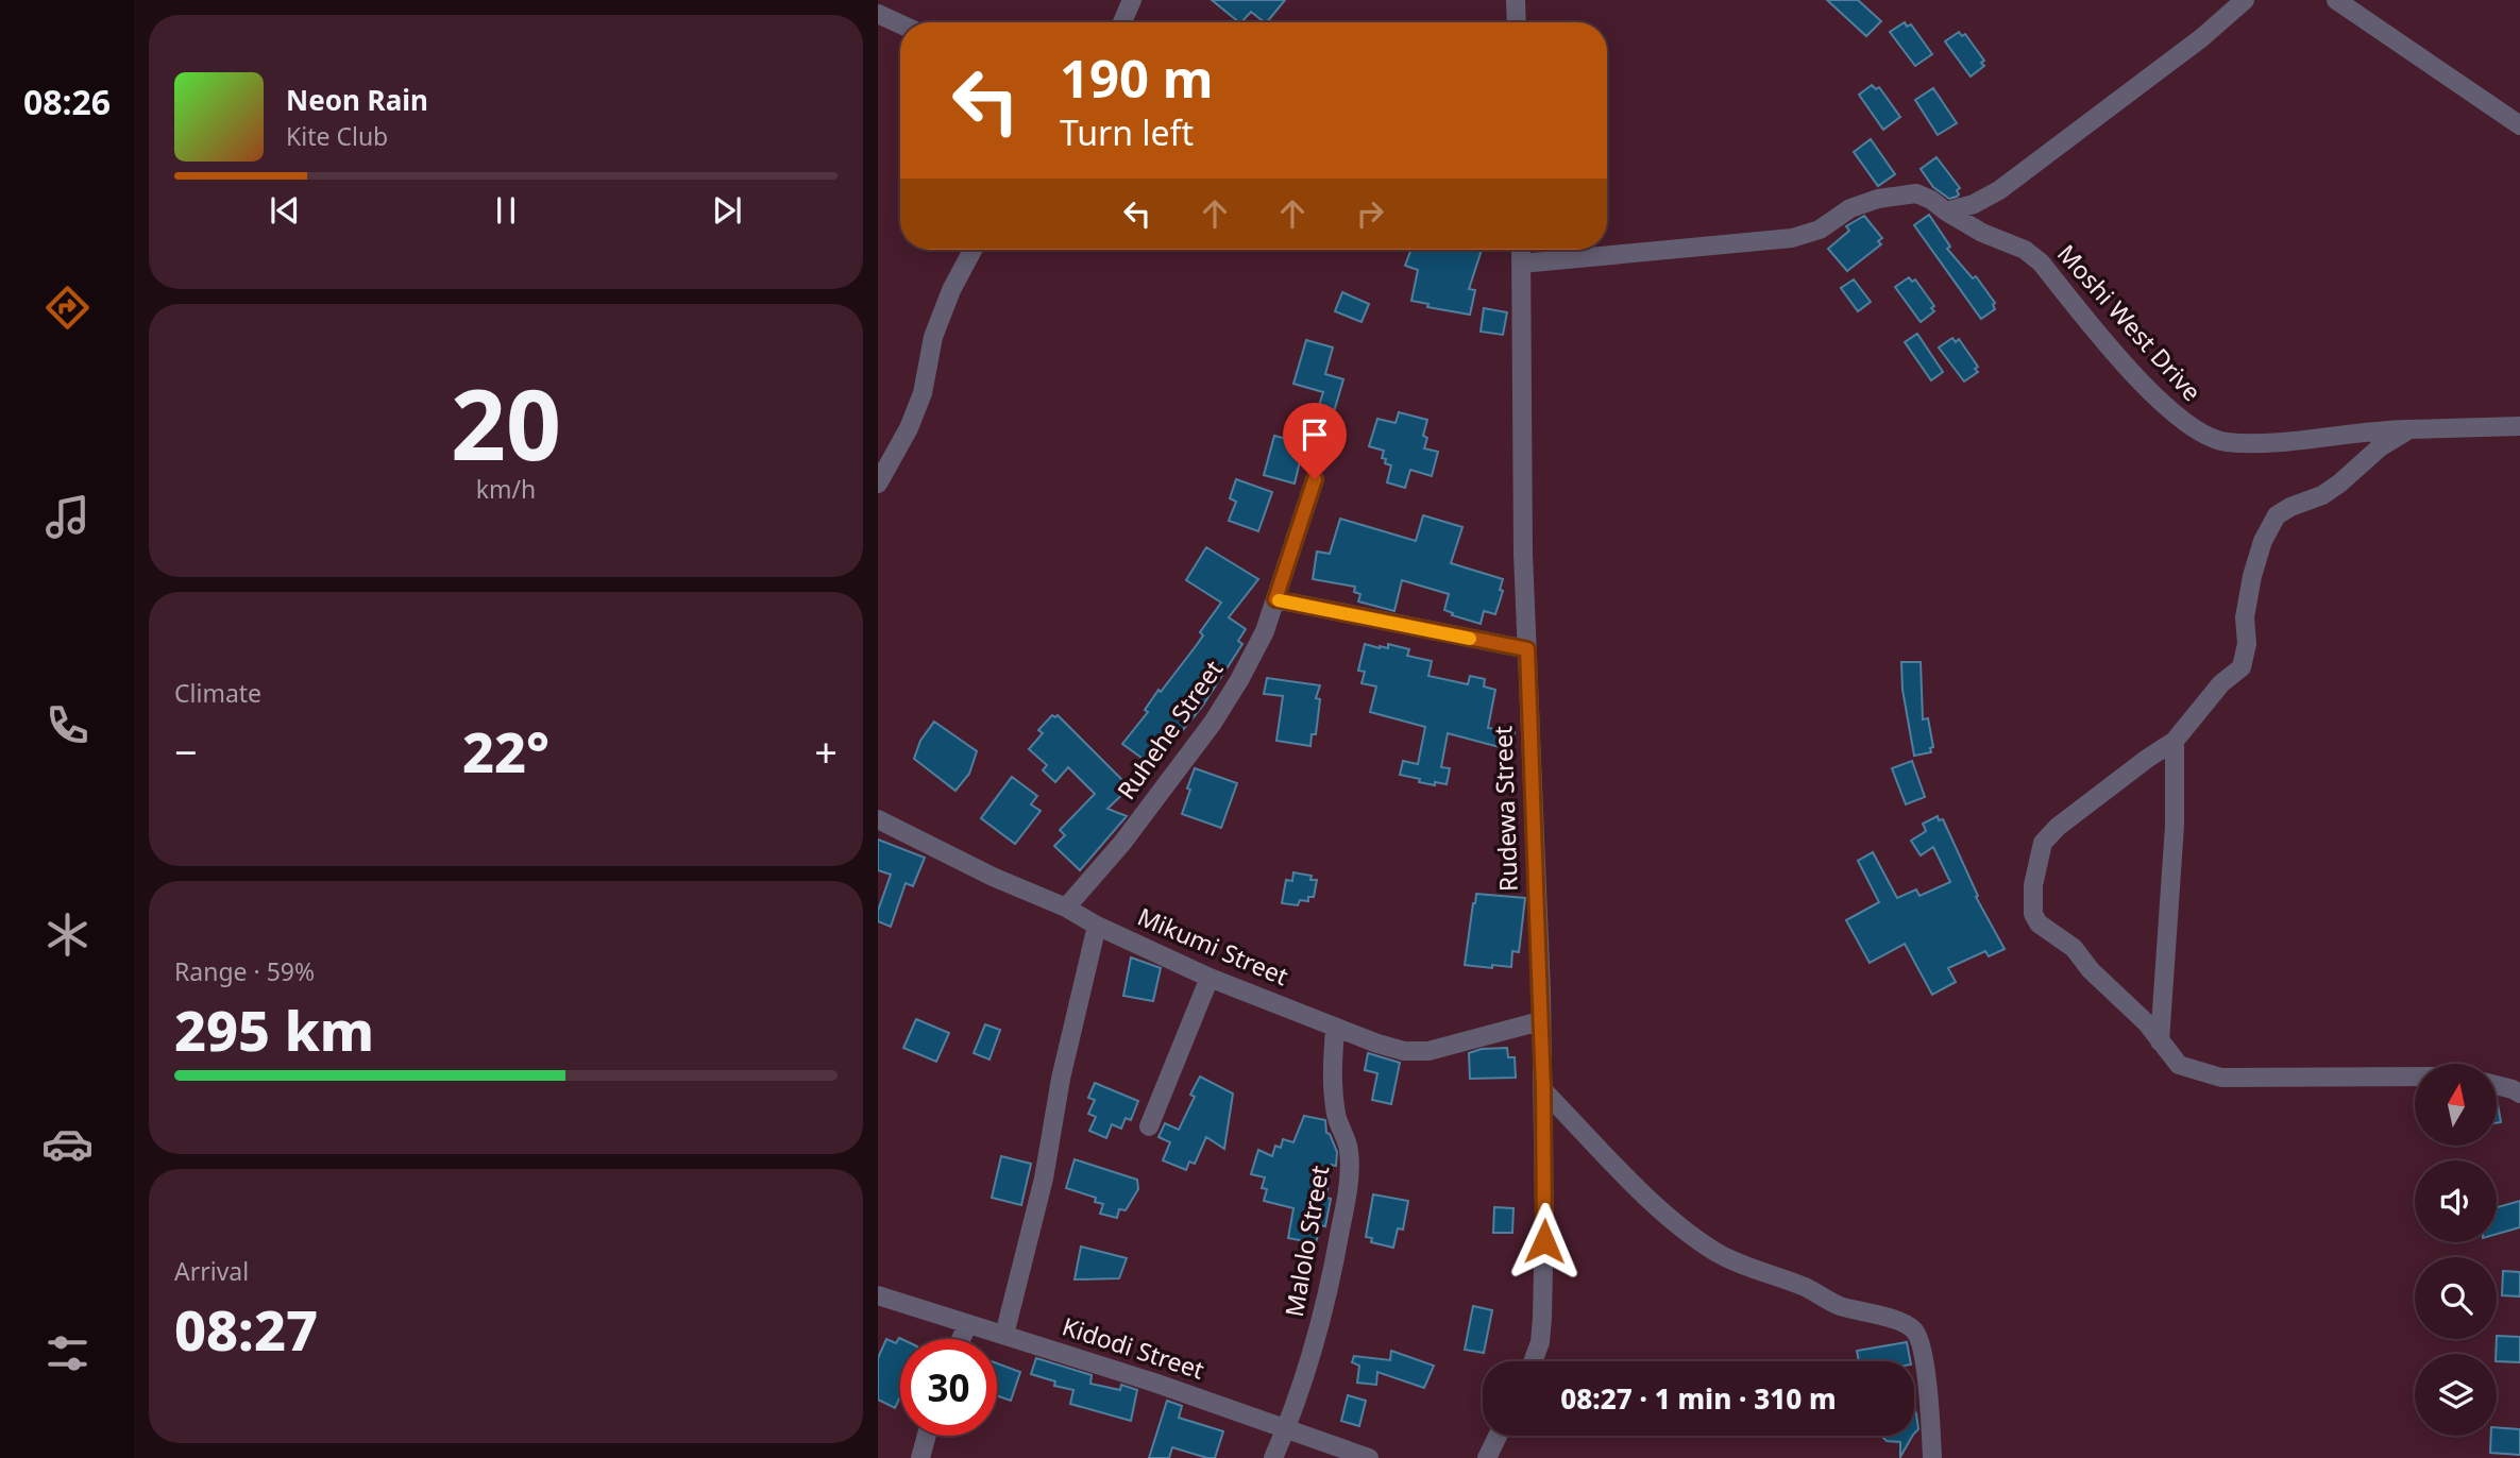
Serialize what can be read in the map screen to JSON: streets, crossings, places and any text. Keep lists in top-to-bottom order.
{
  "streets": {
    "street": [
      "Moshi West Drive",
      "Ruhehe Street",
      "Rudewa Street",
      "Mikumi Street",
      "Malolo Street",
      "Kidodi Street"
    ]
  },
  "crossings": [
    ["Moshi West Drive", "Rudewa Street"],
    ["Ruhehe Street", "Mikumi Street"],
    ["Rudewa Street", "Mikumi Street"],
    ["Mikumi Street", "Malolo Street"],
    ["Malolo Street", "Kidodi Street"]
  ],
  "north": "top",
  "page": {
    "tabs": "08:26",
    "turn": ["190 m", "Turn left"],
    "song": ["Neon Rain", "Kite Club"],
    "tile": [
      ["20", "km/h"],
      "Climate",
      ["Range · 59%", "295 km"],
      ["Arrival", "08:27"]
    ],
    "heat": ["−", "22°", "+"],
    "limit": "30",
    "trip": "08:27 · 1 min · 310 m"
  }
}
